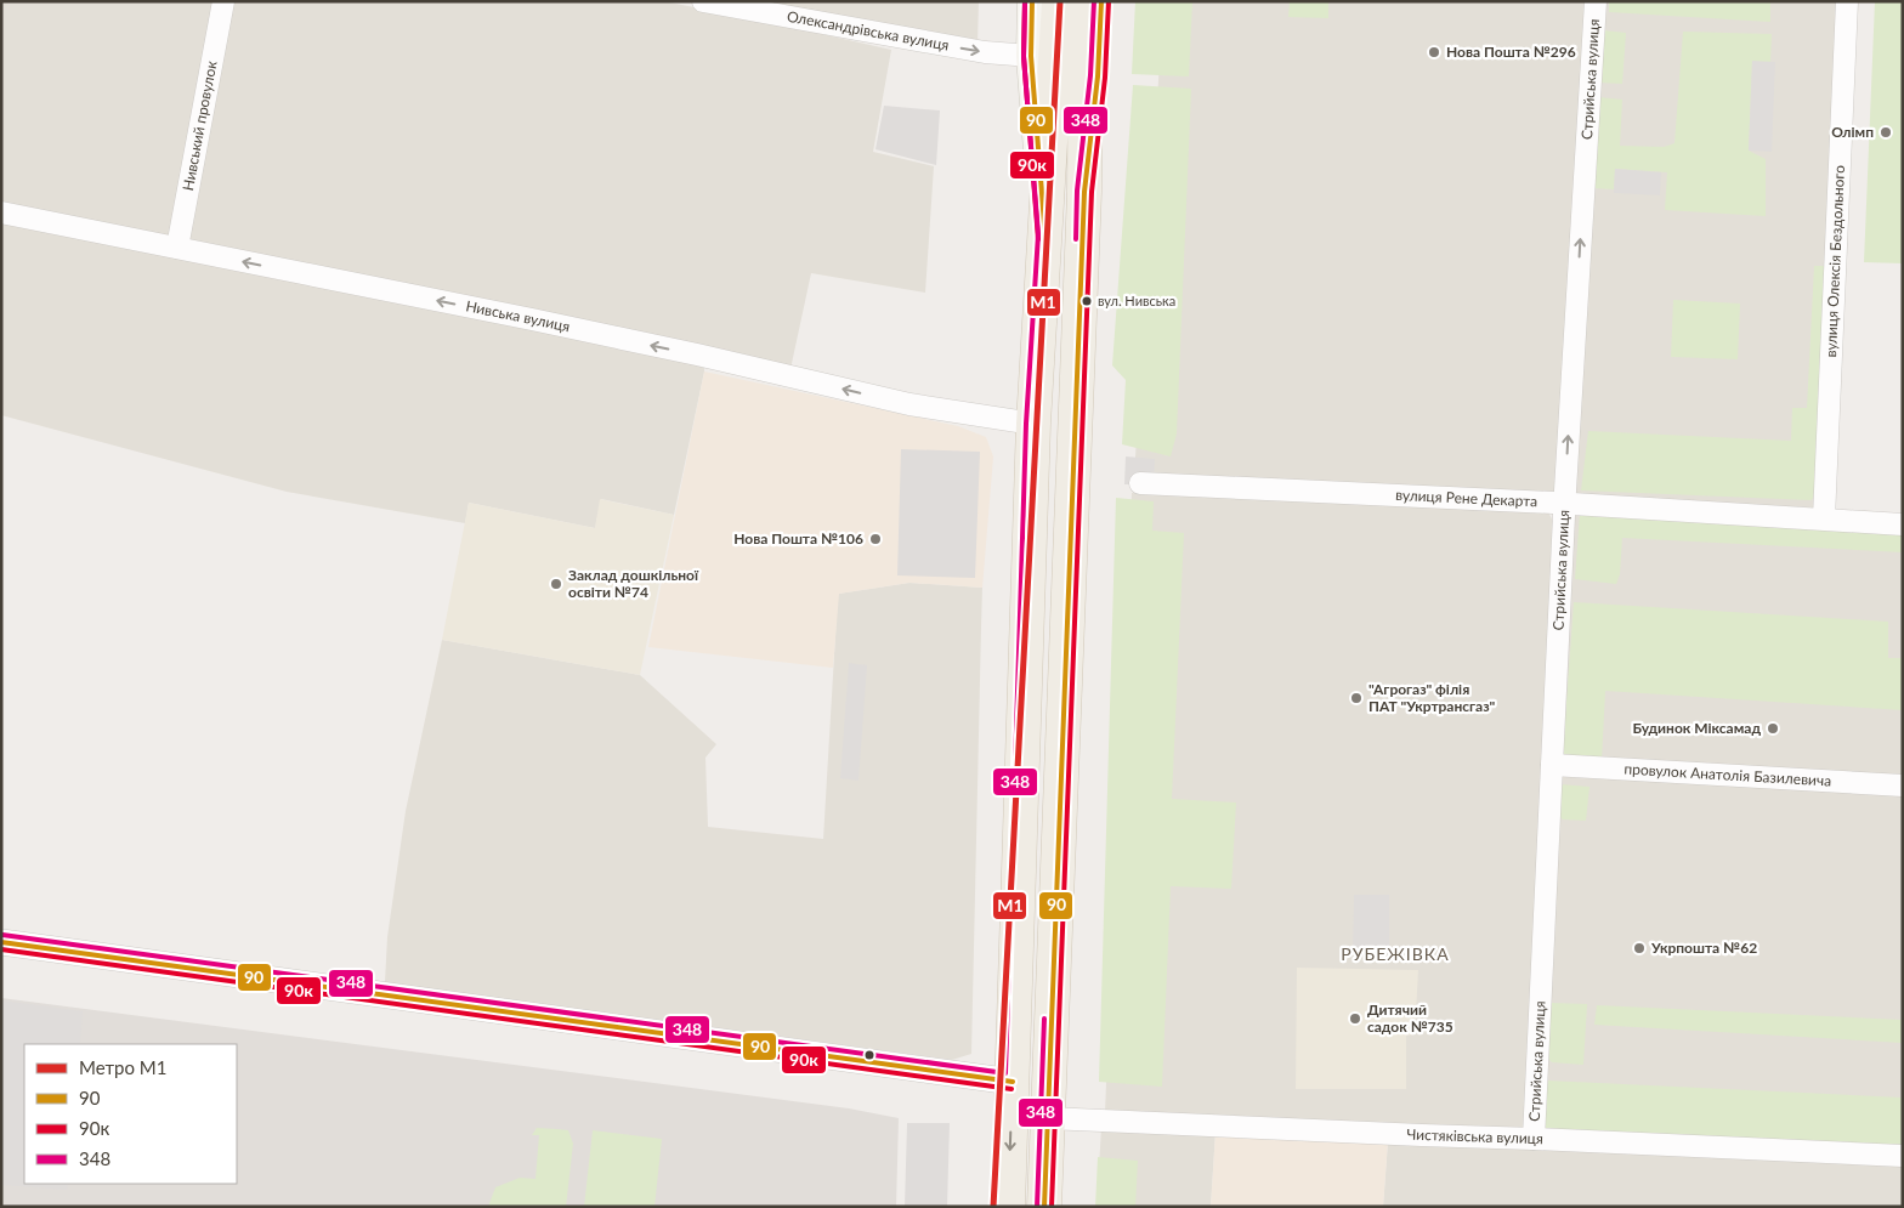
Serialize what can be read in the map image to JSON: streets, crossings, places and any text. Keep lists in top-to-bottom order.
{
  "streets": {
    "street": [
      "Олександрівська вулиця",
      "Стрийська вулиця",
      "Нивський провулок",
      "вулиця Олексія Бездольного",
      "Нивська вулиця",
      "вулиця Рене Декарта",
      "провулок Анатолія Базилевича",
      "Чистяківська вулиця"
    ]
  },
  "crossings": [
    ["Стрийська вулиця", "вулиця Рене Декарта"],
    ["Стрийська вулиця", "провулок Анатолія Базилевича"],
    ["Стрийська вулиця", "Чистяківська вулиця"],
    ["Нивський провулок", "Нивська вулиця"],
    ["вулиця Олексія Бездольного", "вулиця Рене Декарта"]
  ],
  "one_way": ["Олександрівська вулиця", "Стрийська вулиця", "Нивська вулиця"],
  "districts": ["РУБЕЖІВКА"],
  "places": [
    "Нова Пошта №296",
    "Олімп",
    "вул. Нивська",
    "Нова Пошта №106",
    "Заклад дошкільної освіти №74",
    "\"Агрогаз\" філія ПАТ \"Укртрансгаз\"",
    "Будинок Міксамад",
    "Укрпошта №62",
    "Дитячий садок №735"
  ],
  "lines": [
    "metro line M1",
    "transit line 90",
    "transit line 90к",
    "transit line 348"
  ],
  "legend": [
    "Метро M1",
    "90",
    "90к",
    "348"
  ]
}
